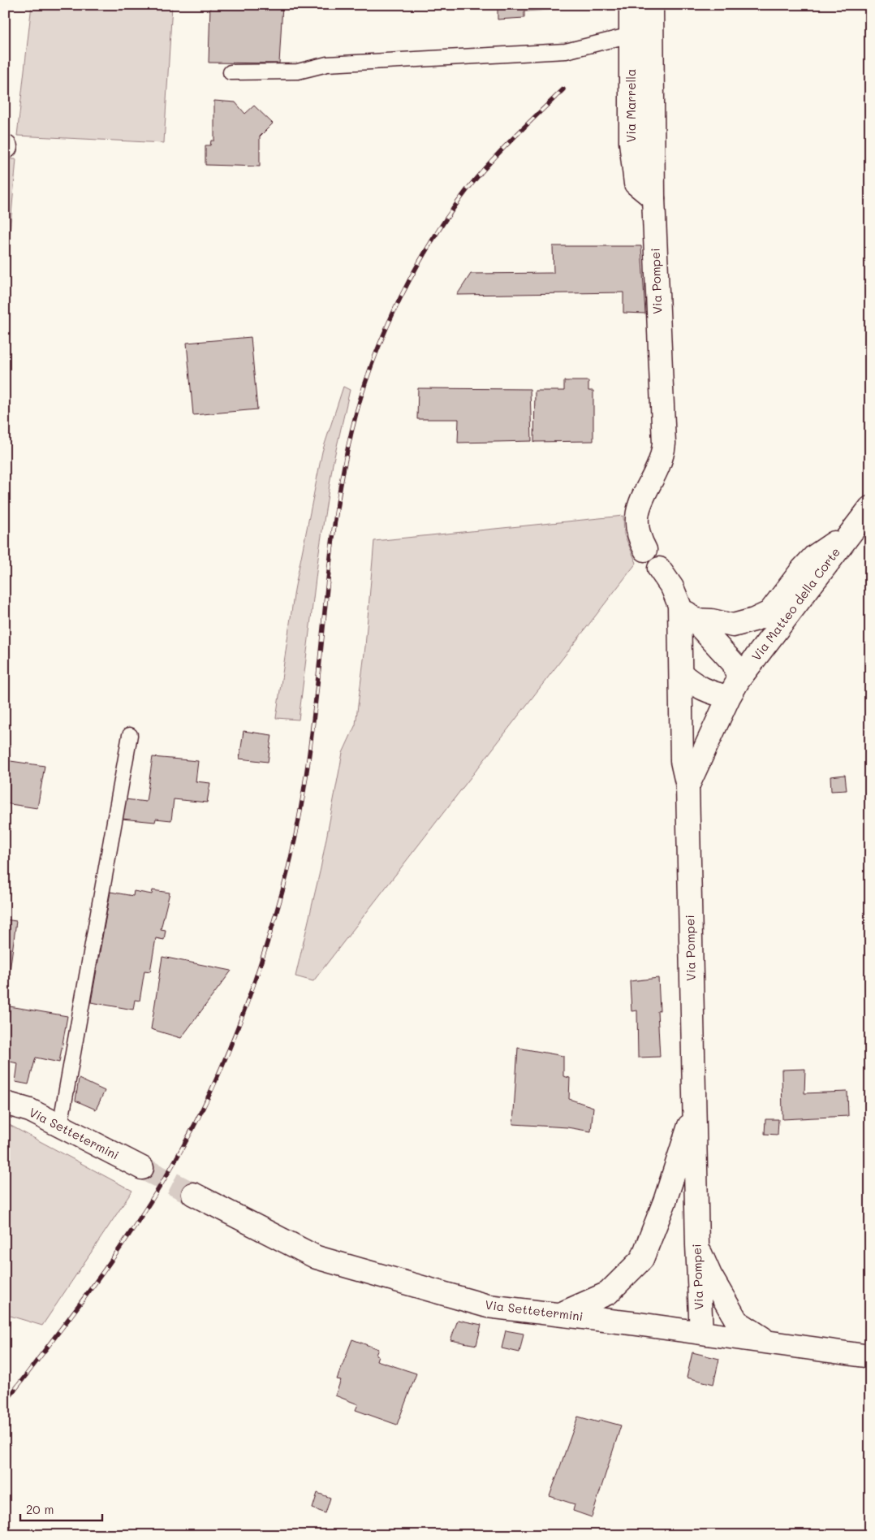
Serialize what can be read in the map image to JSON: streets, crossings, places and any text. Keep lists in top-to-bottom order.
{
  "streets": {
    "street": [
      "Via Marrella",
      "Via Pompei",
      "Via Matteo della Corte",
      "Via Settetermini"
    ]
  },
  "crossings": [
    ["Via Marrella", "Via Pompei"],
    ["Via Pompei", "Via Matteo della Corte"],
    ["Via Pompei", "Via Settetermini"]
  ],
  "scale_bar": "20 m"
}
